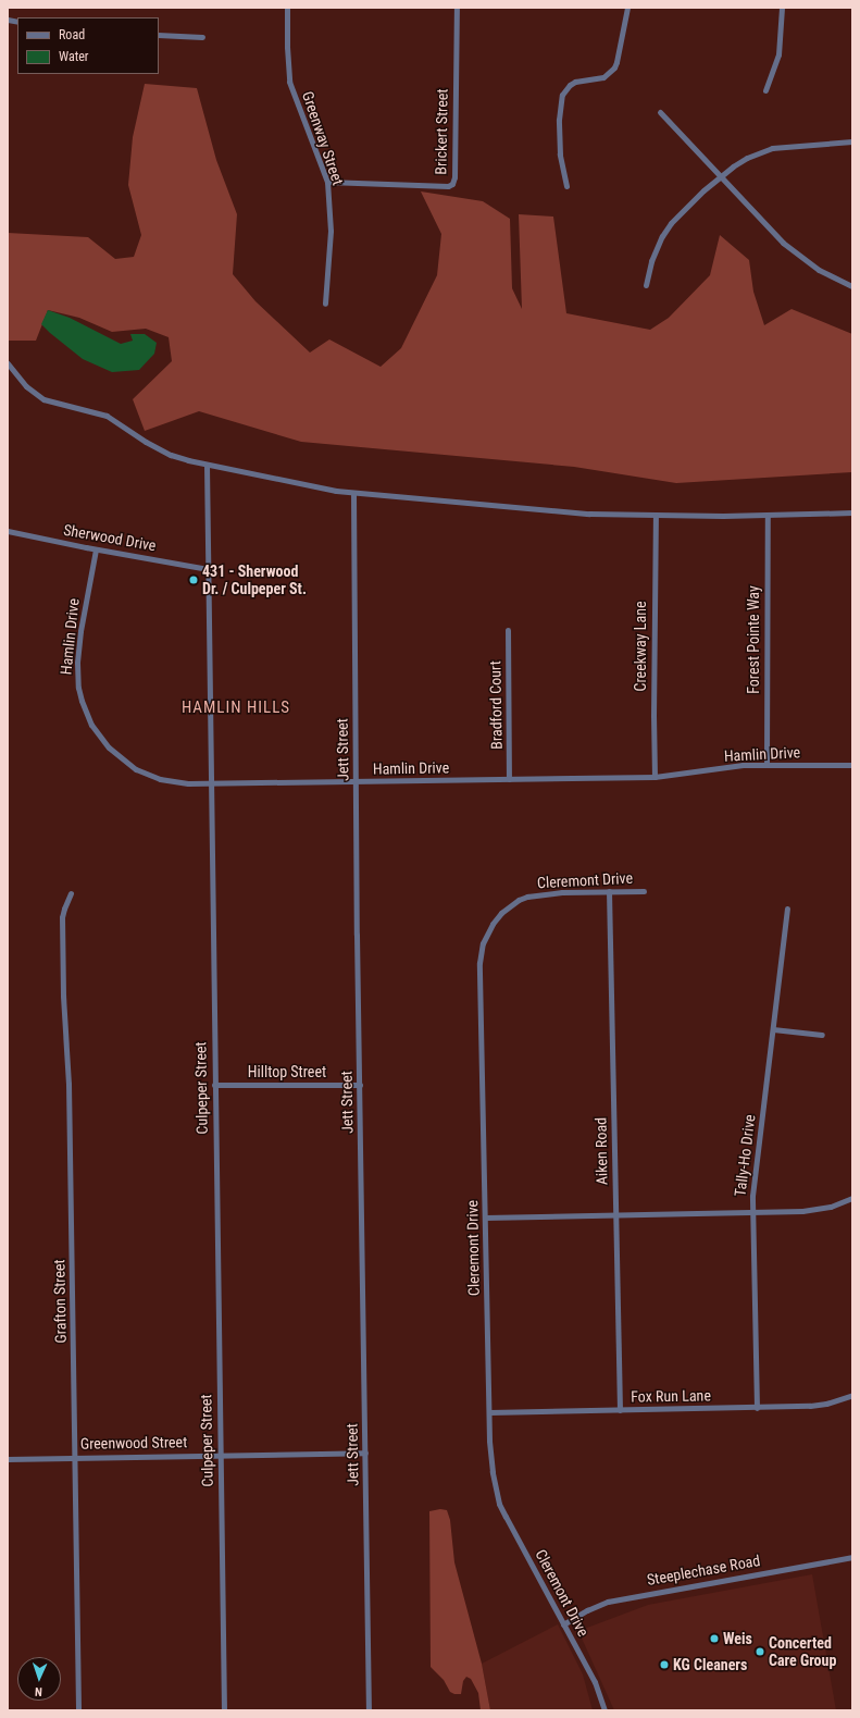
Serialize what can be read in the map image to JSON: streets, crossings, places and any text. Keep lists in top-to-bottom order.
{
  "streets": {
    "street": [
      "Brickert Street",
      "Greenway Street",
      "Sherwood Drive",
      "Hamlin Drive",
      "Forest Pointe Way",
      "Creekway Lane",
      "Bradford Court",
      "Jett Street",
      "Cleremont Drive",
      "Hilltop Street",
      "Culpeper Street",
      "Aiken Road",
      "Tally-Ho Drive",
      "Grafton Street",
      "Fox Run Lane",
      "Greenwood Street",
      "Steeplechase Road"
    ]
  },
  "crossings": [
    ["Brickert Street", "Greenway Street"],
    ["Sherwood Drive", "Hamlin Drive"],
    ["Sherwood Drive", "Culpeper Street"],
    ["Hamlin Drive", "Forest Pointe Way"],
    ["Hamlin Drive", "Creekway Lane"],
    ["Hamlin Drive", "Bradford Court"],
    ["Hamlin Drive", "Jett Street"],
    ["Hamlin Drive", "Culpeper Street"],
    ["Jett Street", "Hilltop Street"],
    ["Jett Street", "Greenwood Street"],
    ["Cleremont Drive", "Aiken Road"],
    ["Cleremont Drive", "Fox Run Lane"],
    ["Cleremont Drive", "Steeplechase Road"],
    ["Hilltop Street", "Culpeper Street"],
    ["Culpeper Street", "Greenwood Street"],
    ["Aiken Road", "Fox Run Lane"],
    ["Tally-Ho Drive", "Fox Run Lane"],
    ["Grafton Street", "Greenwood Street"]
  ],
  "districts": ["HAMLIN HILLS"],
  "places": [
    "431 - Sherwood Dr. / Culpeper St.",
    "Weis",
    "Concerted Care Group",
    "KG Cleaners"
  ],
  "legend": ["Road", "Water"],
  "north": "bottom"
}
